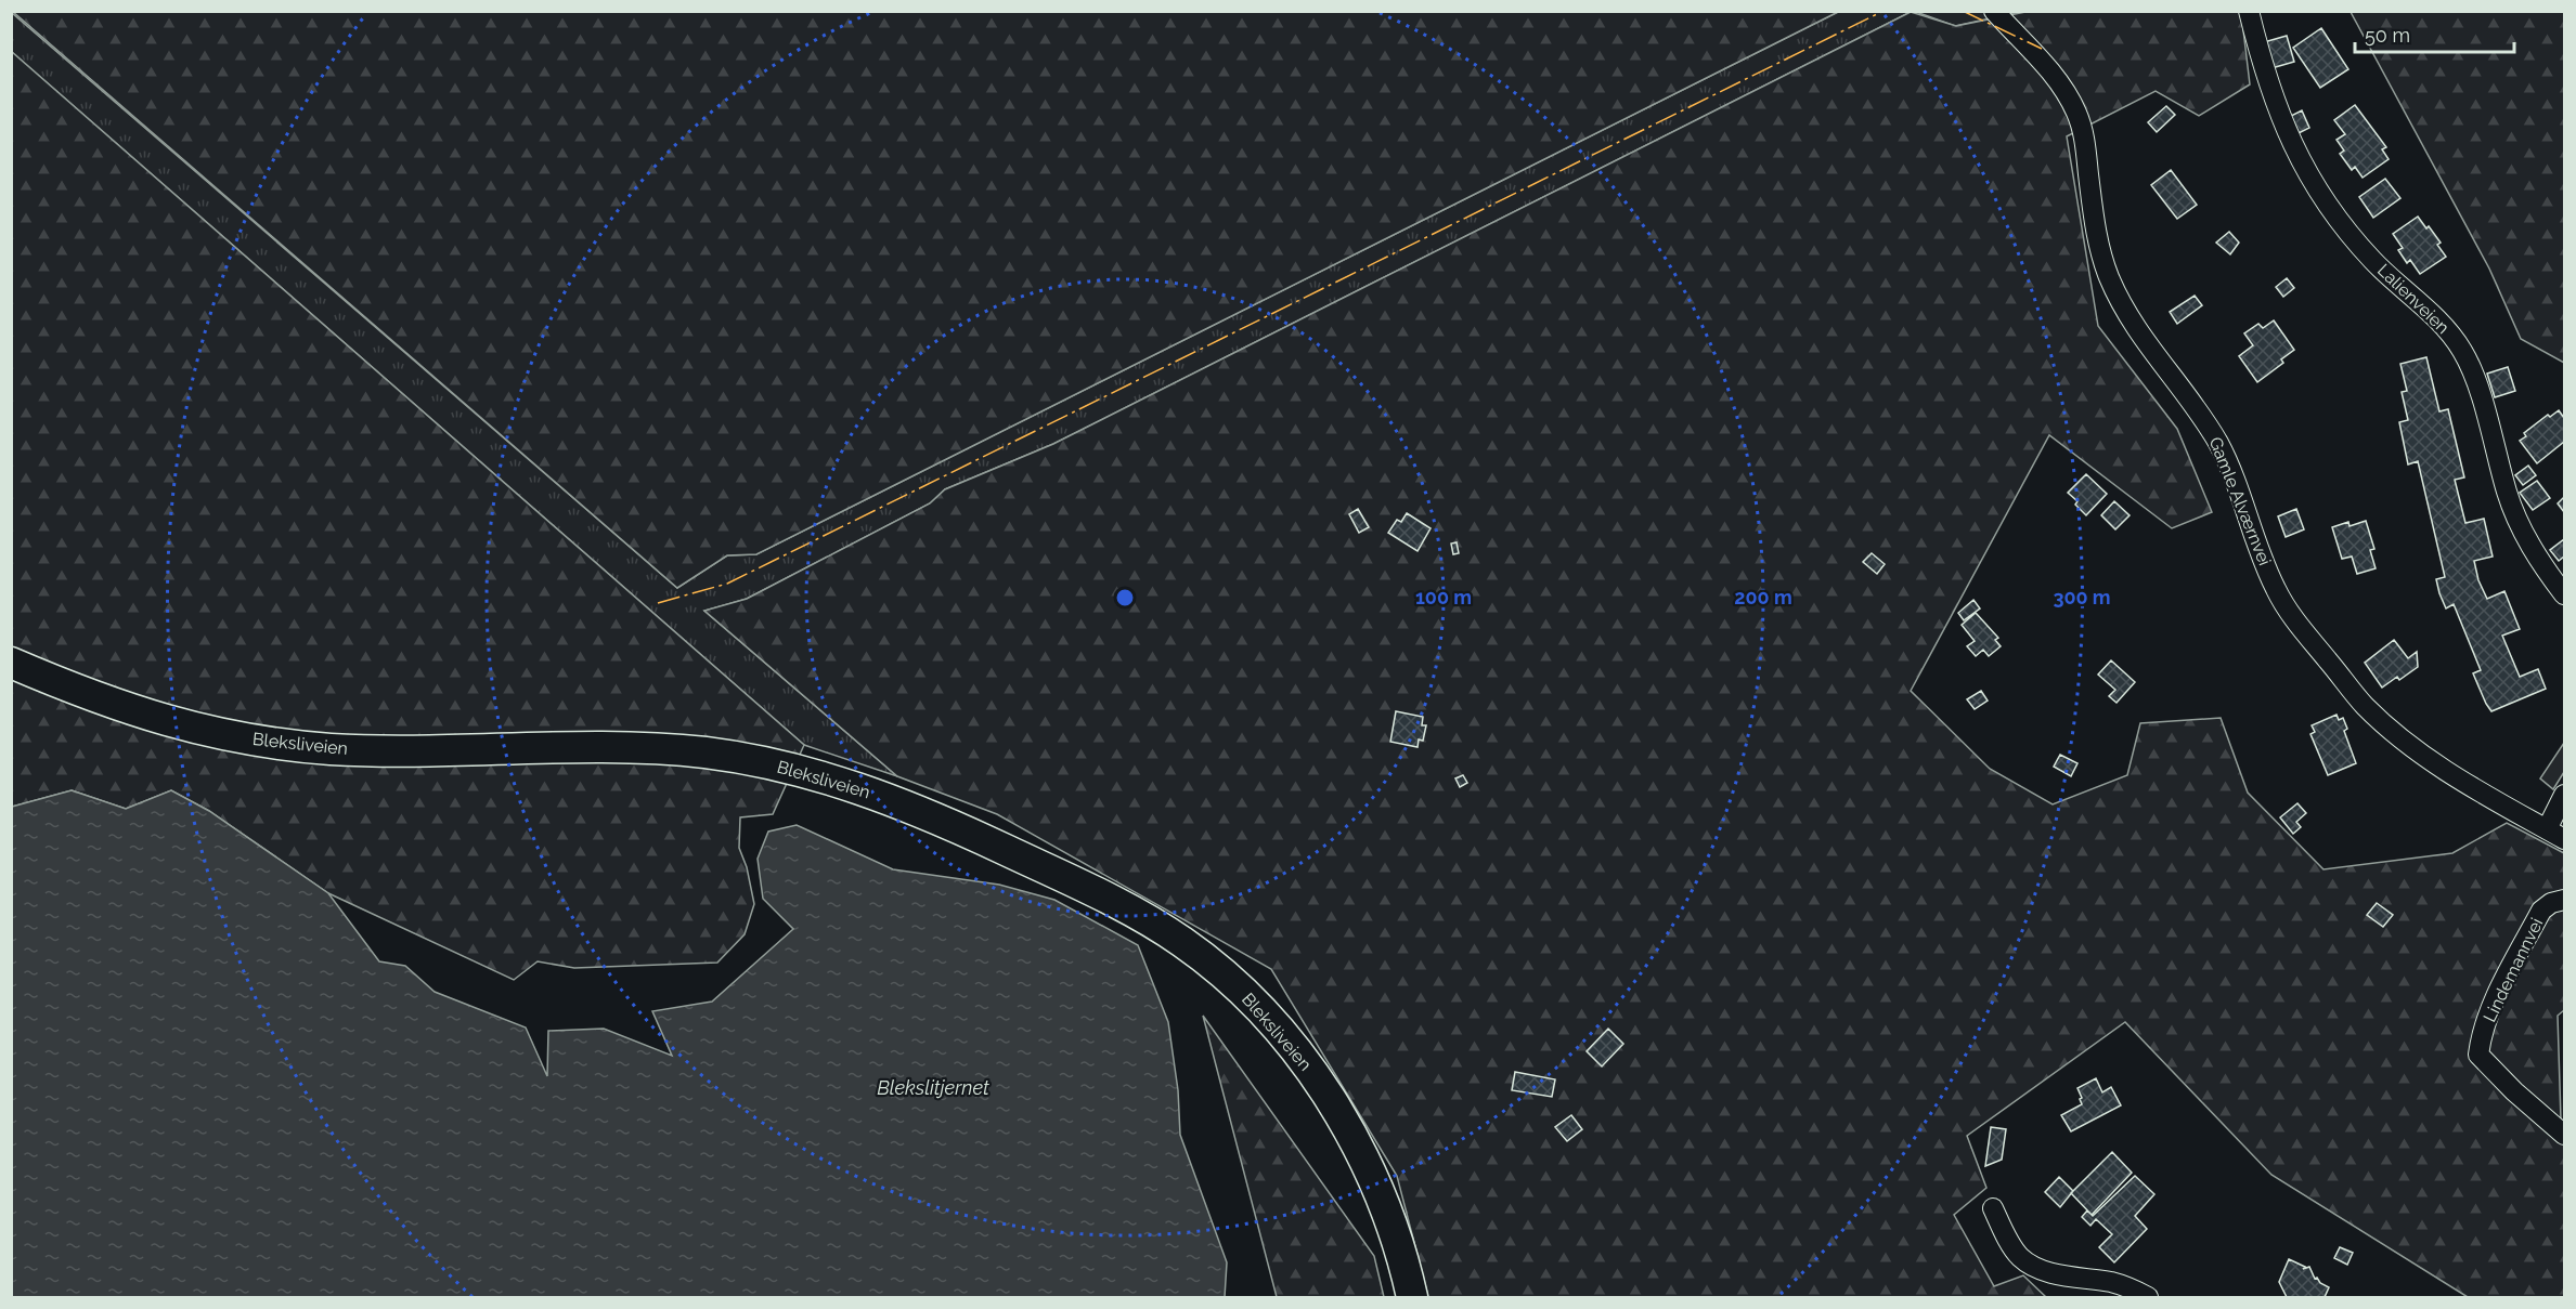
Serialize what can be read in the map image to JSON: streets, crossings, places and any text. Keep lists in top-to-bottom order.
{
  "streets": {
    "main road": ["Bleksliveien"],
    "street": ["Lalienveien", "Gamle Alværnvei", "Lindemannvei"]
  },
  "water": ["Blekslitjernet"],
  "scale_bar": "50 m",
  "rings": ["100 m", "200 m", "300 m"]
}
